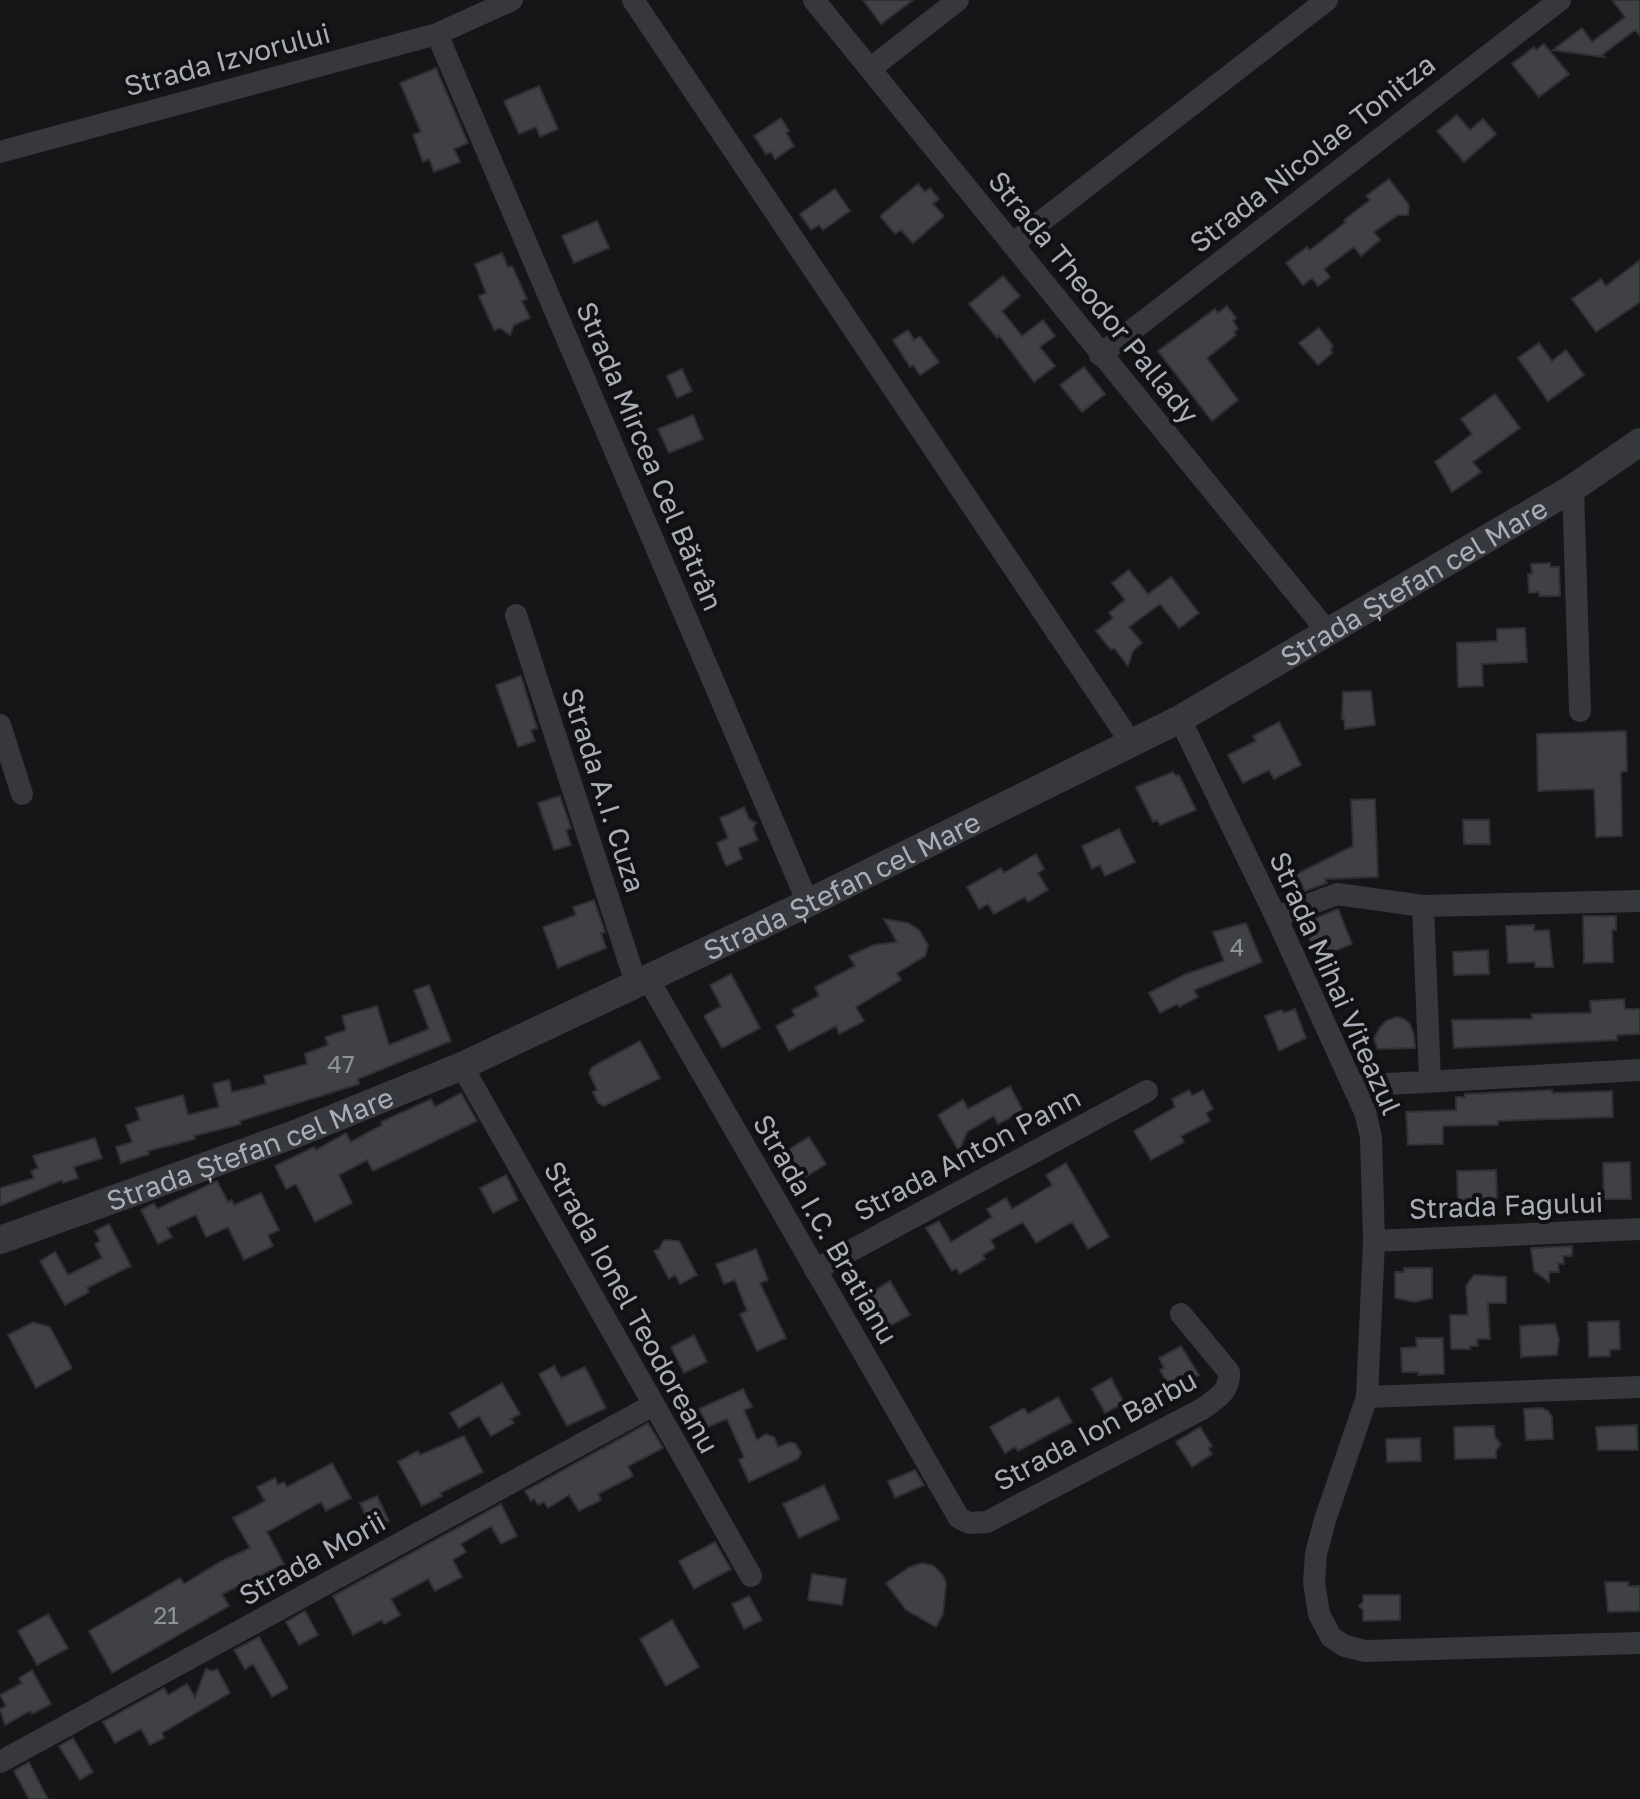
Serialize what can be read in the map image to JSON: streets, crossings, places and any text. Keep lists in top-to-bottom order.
{
  "streets": {
    "street": [
      "Strada Izvorului",
      "Strada Nicolae Tonitza",
      "Strada Theodor Pallady",
      "Strada Mircea Cel Bătrân",
      "Strada Ștefan cel Mare",
      "Strada A.I. Cuza",
      "Strada Mihai Viteazul",
      "Strada Anton Pann",
      "Strada Fagului",
      "Strada I.C. Bratianu",
      "Strada Ionel Teodoreanu",
      "Strada Ion Barbu",
      "Strada Morii"
    ]
  },
  "crossings": [
    ["Strada Izvorului", "Strada Mircea Cel Bătrân"],
    ["Strada Nicolae Tonitza", "Strada Theodor Pallady"],
    ["Strada Theodor Pallady", "Strada Ștefan cel Mare"],
    ["Strada Mircea Cel Bătrân", "Strada Ștefan cel Mare"],
    ["Strada Ștefan cel Mare", "Strada A.I. Cuza"],
    ["Strada Ștefan cel Mare", "Strada Mihai Viteazul"],
    ["Strada Ștefan cel Mare", "Strada I.C. Bratianu"],
    ["Strada Ștefan cel Mare", "Strada Ionel Teodoreanu"],
    ["Strada A.I. Cuza", "Strada I.C. Bratianu"],
    ["Strada Mihai Viteazul", "Strada Fagului"],
    ["Strada Anton Pann", "Strada I.C. Bratianu"],
    ["Strada I.C. Bratianu", "Strada Ion Barbu"],
    ["Strada Ionel Teodoreanu", "Strada Morii"]
  ],
  "house_numbers": ["4", "47", "21"]
}
